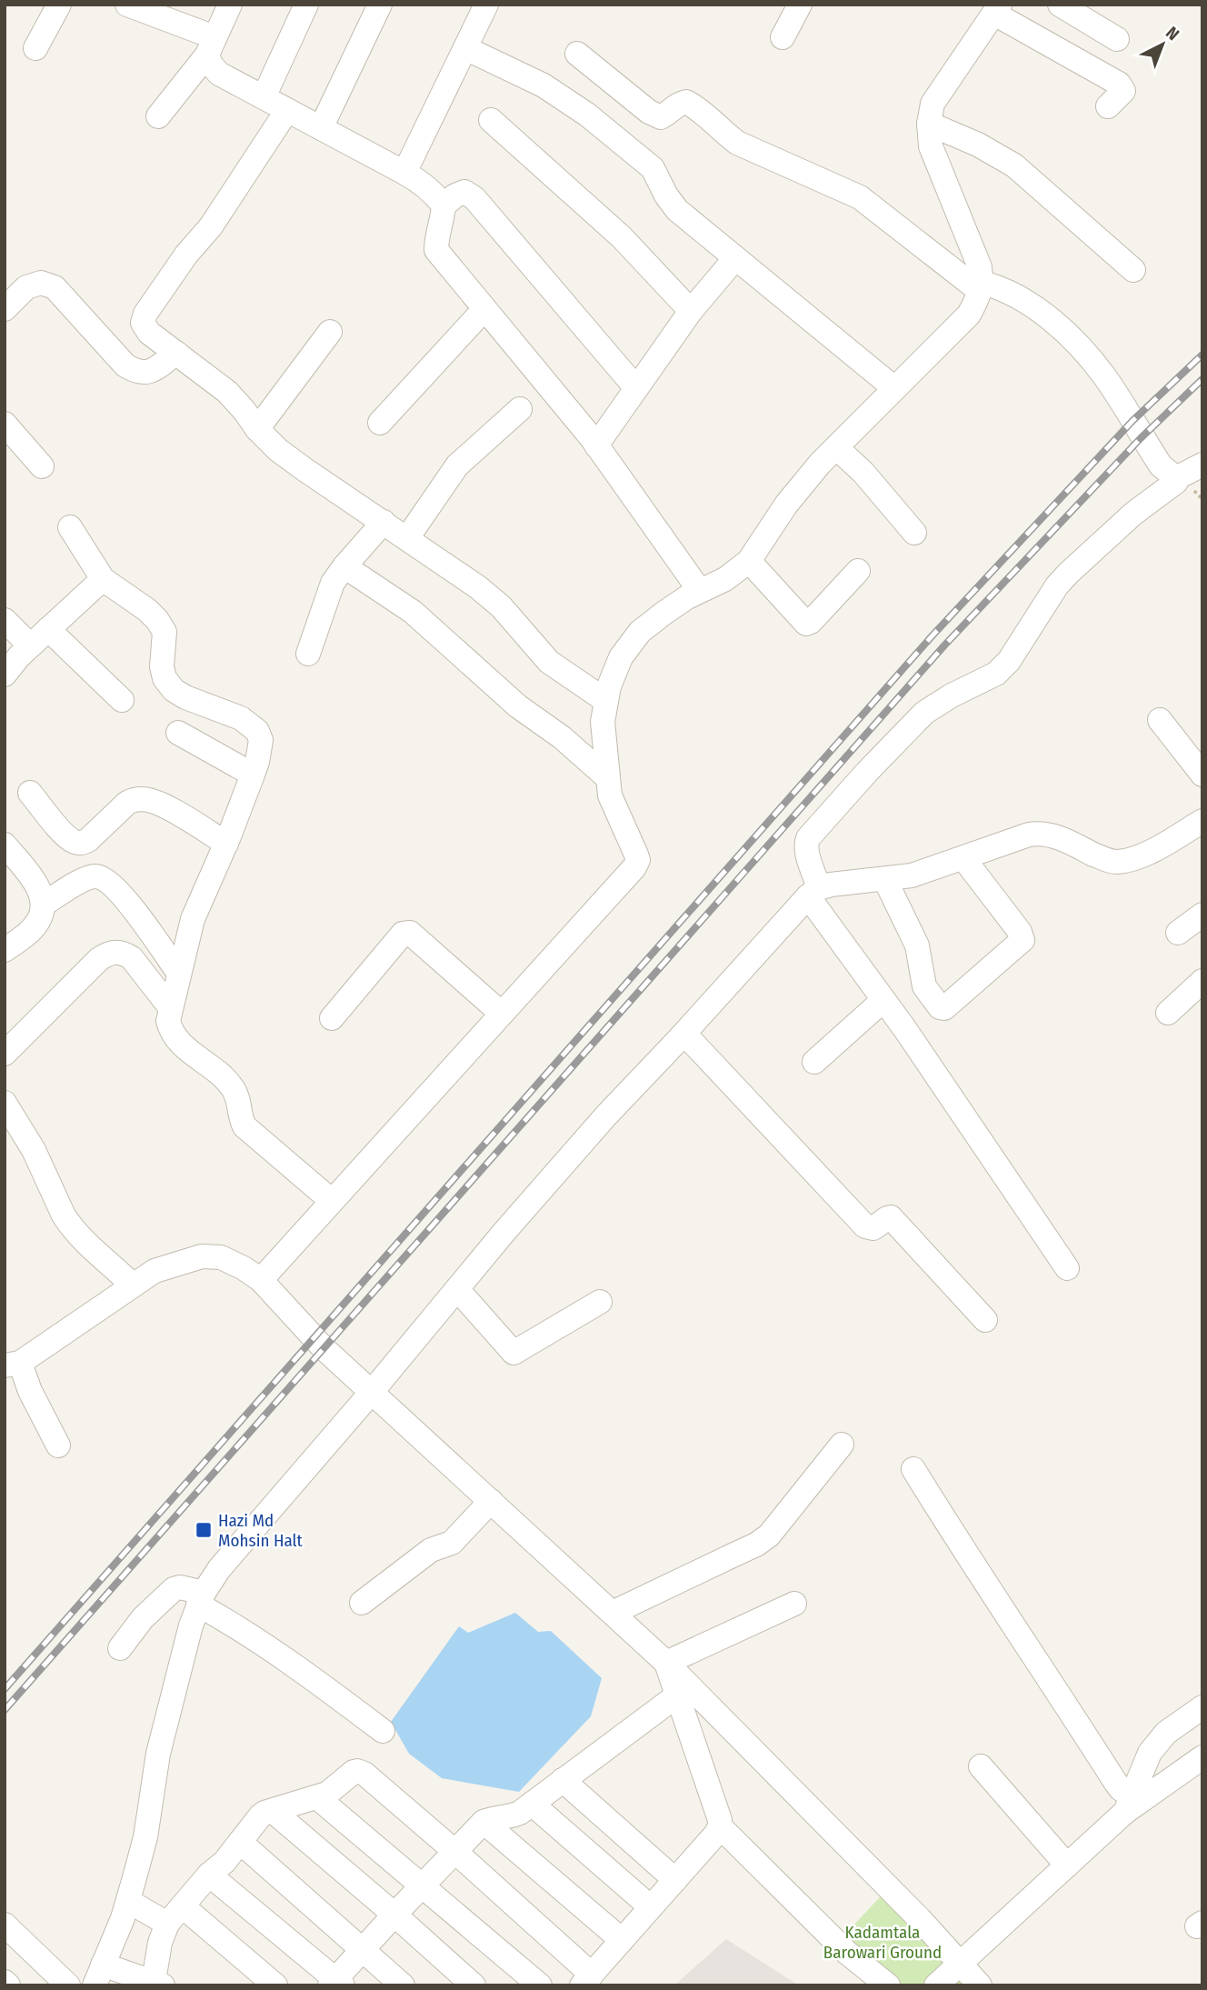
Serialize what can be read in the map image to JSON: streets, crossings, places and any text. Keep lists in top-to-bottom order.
{
  "parks": ["Kadamtala Barowari Ground"],
  "places": {
    "transit": ["Hazi Md Mohsin Halt"]
  },
  "north": "top right"
}
